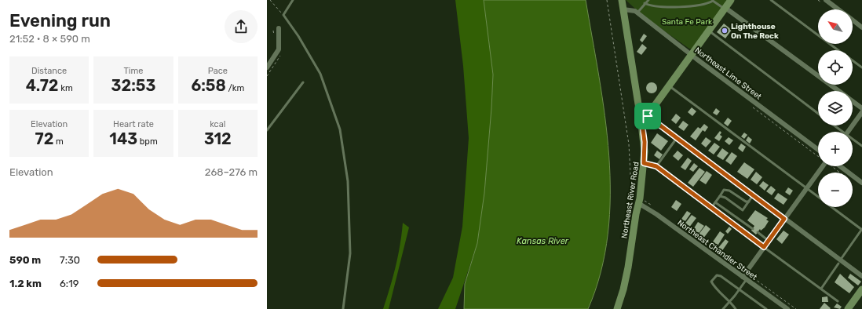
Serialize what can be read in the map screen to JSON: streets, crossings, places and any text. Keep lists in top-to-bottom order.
{
  "streets": {
    "street": ["Northeast Lime Street", "Northeast River Road", "Northeast Chandler Street"]
  },
  "crossings": [
    ["Northeast Lime Street", "Northeast River Road"],
    ["Northeast River Road", "Northeast Chandler Street"]
  ],
  "water": ["Kansas River"],
  "parks": ["Santa Fe Park"],
  "places": ["Lighthouse On The Rock"],
  "north": "top left",
  "page": {
    "heading": ["Evening run", "21:52 · 8 × 590 m"],
    "map_buttons": ["+", "−"],
    "stats": [
      ["Distance", "4.72 km"],
      ["Time", "32:53"],
      ["Pace", "6:58 /km"],
      ["Elevation", "72 m"],
      ["Heart rate", "143 bpm"],
      ["kcal", "312"]
    ],
    "chart": ["Elevation", "268–276 m"],
    "list": [
      {
        "name": "590 m",
        "note": "7:30"
      },
      {
        "name": "1.2 km",
        "note": "6:19"
      }
    ]
  }
}
